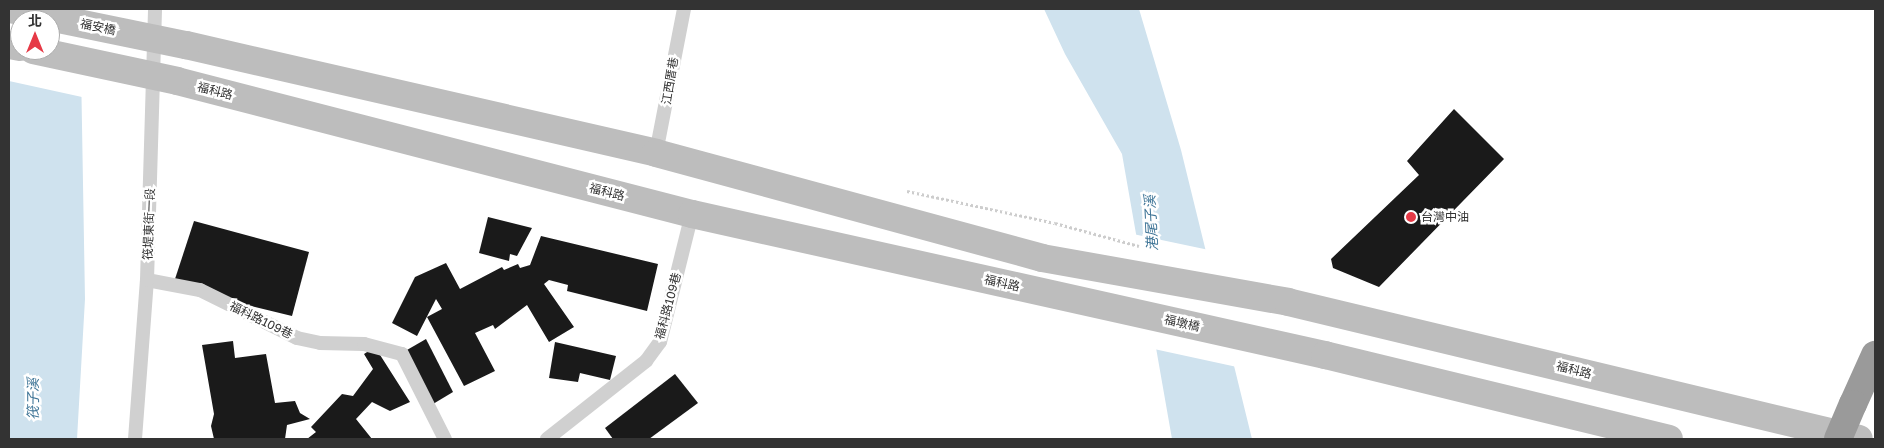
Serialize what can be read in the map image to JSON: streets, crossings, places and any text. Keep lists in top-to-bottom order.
{
  "streets": {
    "street": ["福安橋", "福科路", "福墩橋"],
    "lane": ["江西厝巷", "筏堤東街一段", "福科路109巷"]
  },
  "crossings": [
    ["福安橋", "江西厝巷"],
    ["福安橋", "福科路"],
    ["江西厝巷", "福科路"],
    ["福科路", "福科路109巷"],
    ["福科路", "福墩橋"],
    ["筏堤東街一段", "福科路109巷"]
  ],
  "water": ["港尾子溪", "筏子溪"],
  "places": ["台灣中油"],
  "north": "top"
}
